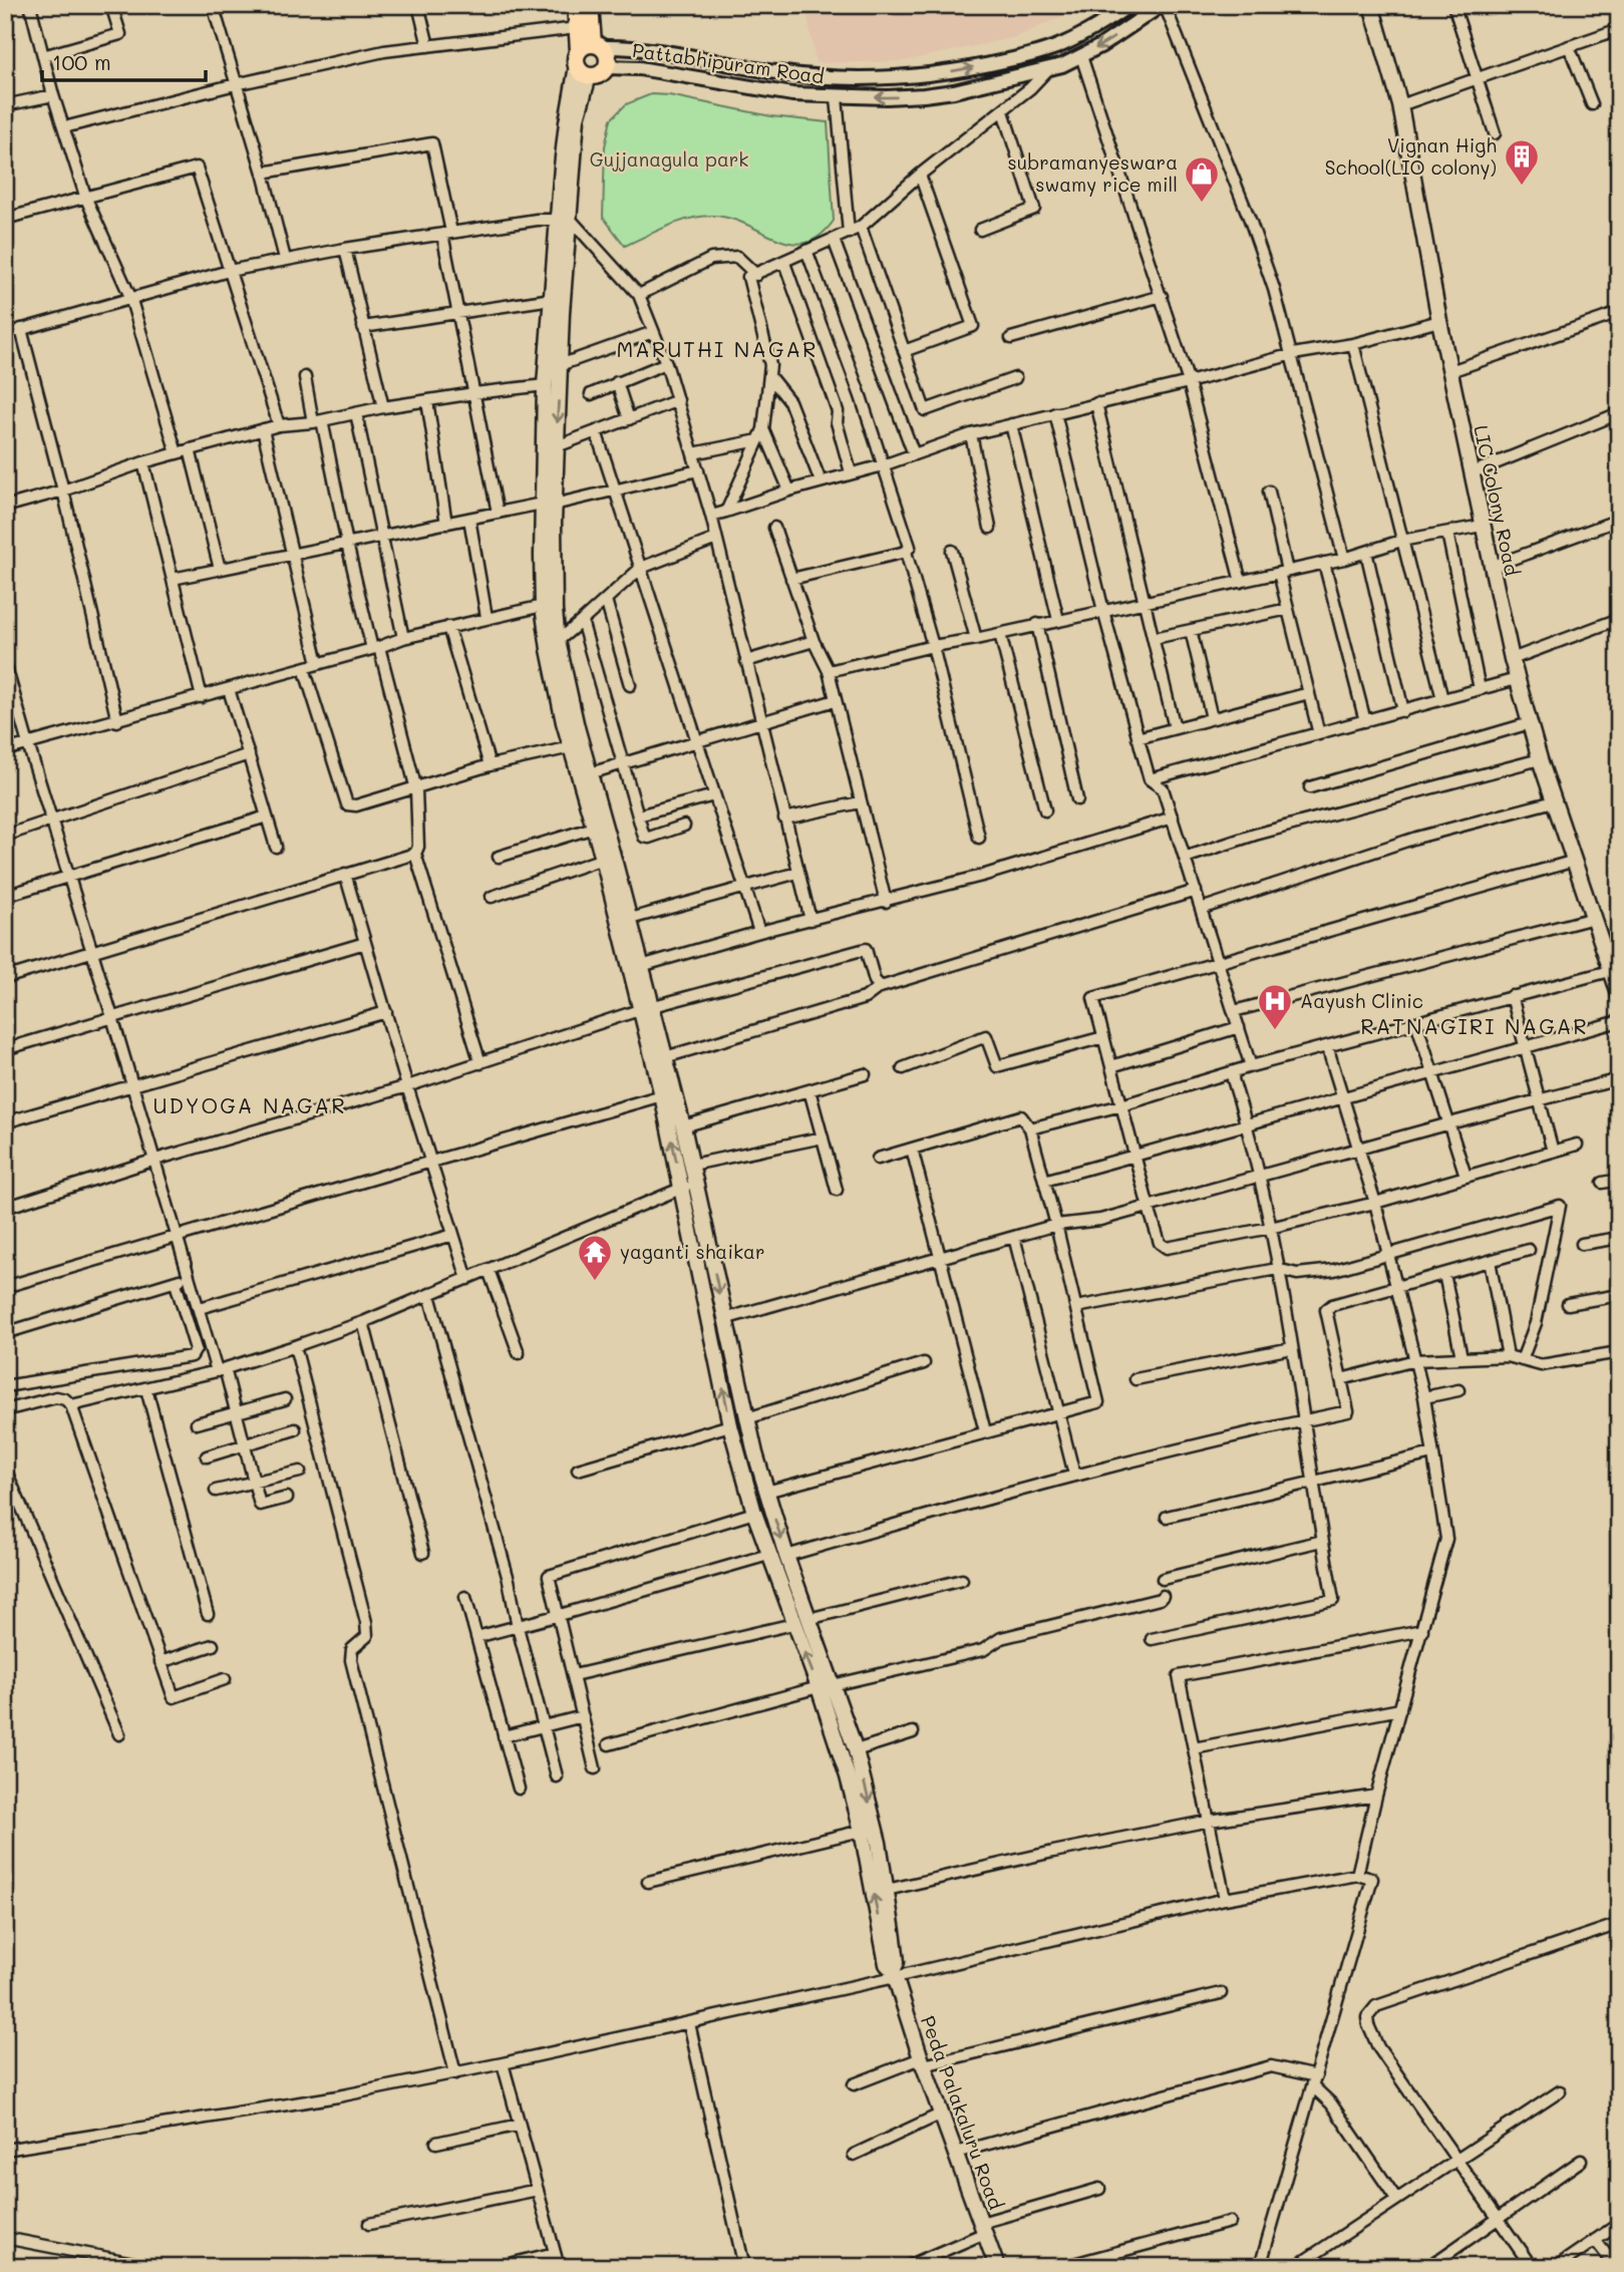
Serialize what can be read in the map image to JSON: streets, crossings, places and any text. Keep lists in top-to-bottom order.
{
  "streets": {
    "main road": ["LIC Colony Road", "Peda Palakaluru Road"],
    "street": ["Pattabhipuram Road"]
  },
  "districts": ["MARUTHI NAGAR", "RATNAGIRI NAGAR", "UDYOGA NAGAR"],
  "parks": ["Gujjanagula park"],
  "places": {
    "building": ["Vignan High School(LIO colony)"],
    "shop": ["subramanyeswara swamy rice mill"],
    "hospital": ["Aayush Clinic"],
    "temple": ["yaganti shaikar"]
  },
  "scale_bar": "100 m"
}
